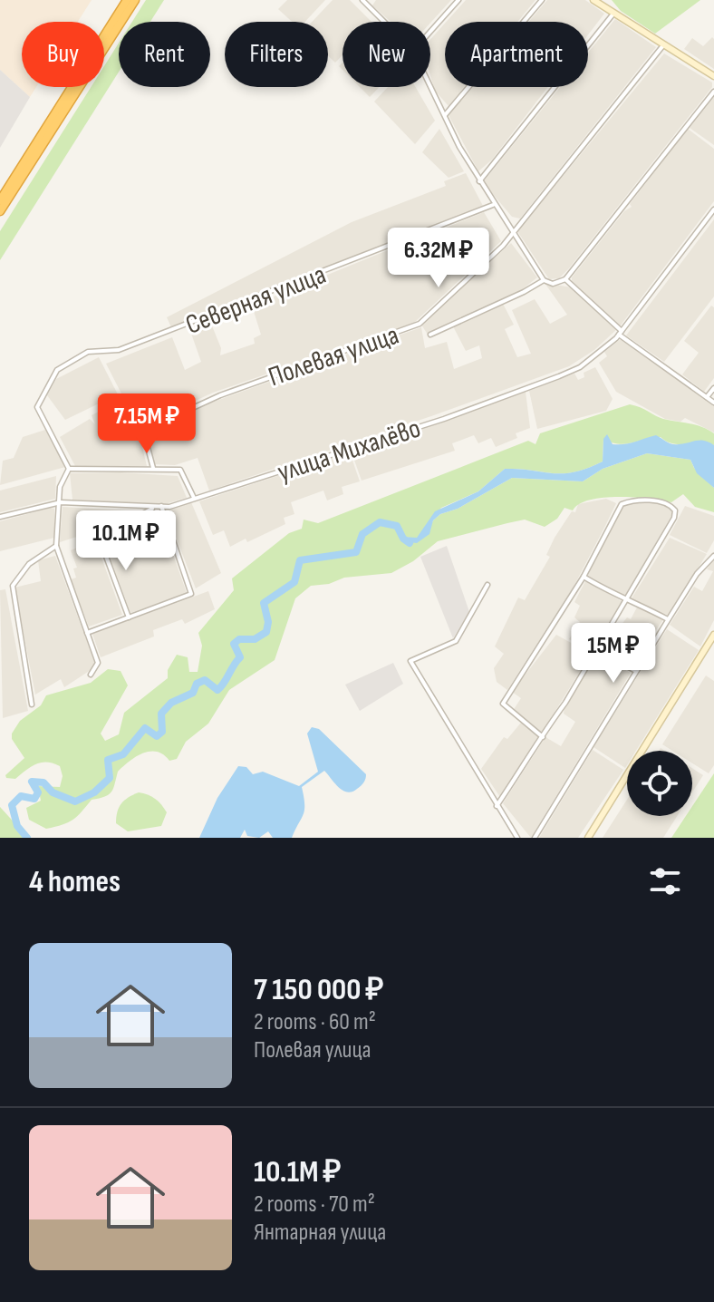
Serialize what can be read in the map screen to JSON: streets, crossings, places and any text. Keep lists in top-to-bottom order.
{
  "streets": {
    "street": ["Северная улица", "Полевая улица", "улица Михалёво"]
  },
  "page": {
    "chip": [
      "Buy",
      "Rent",
      "Filters",
      "New",
      "Apartment"
    ],
    "price": [
      "6.32M ₽",
      "7.15M ₽",
      "10.1M ₽",
      "15M ₽"
    ],
    "heading": "4 homes",
    "list": [
      {
        "name": "7 150 000 ₽",
        "note": "2 rooms · 60 m² · Полевая улица"
      },
      {
        "name": "10.1M ₽",
        "note": "2 rooms · 70 m² · Янтарная улица"
      }
    ]
  }
}
